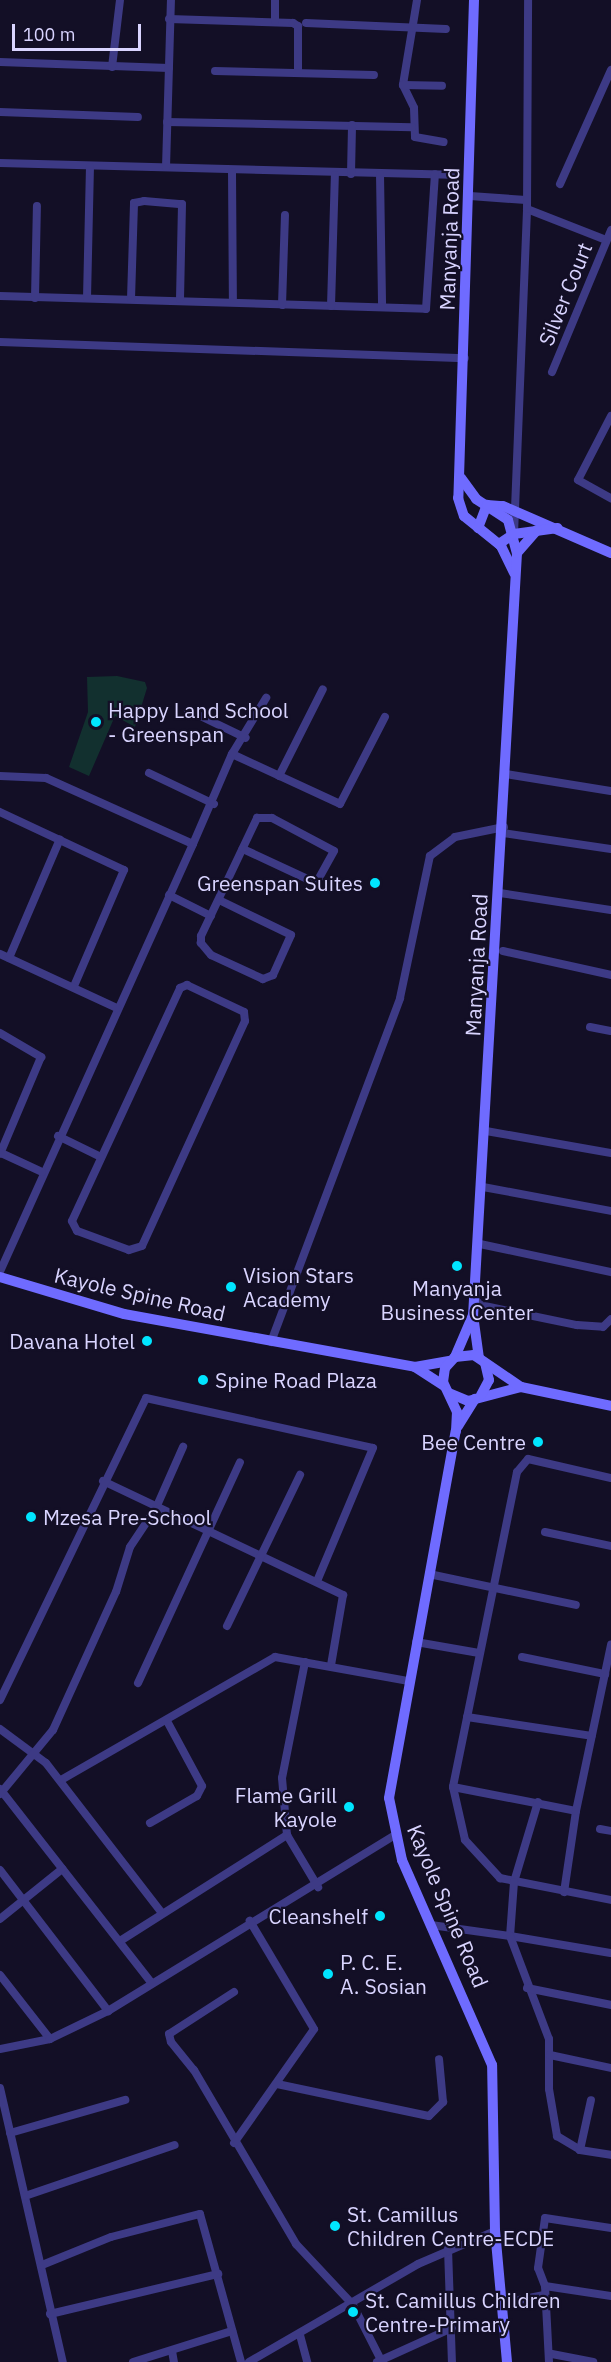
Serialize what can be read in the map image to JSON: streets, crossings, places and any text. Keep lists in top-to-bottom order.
{
  "streets": {
    "main road": ["Manyanja Road", "Kayole Spine Road"],
    "street": ["Silver Court"]
  },
  "places": [
    "Happy Land School - Greenspan",
    "Greenspan Suites",
    "Manyanja Business Center",
    "Vision Stars Academy",
    "Davana Hotel",
    "Spine Road Plaza",
    "Bee Centre",
    "Mzesa Pre-School",
    "Flame Grill Kayole",
    "Cleanshelf",
    "P. C. E. A. Sosian",
    "St. Camillus Children Centre-ECDE",
    "St. Camillus Children Centre-Primary"
  ],
  "scale_bar": "100 m"
}
